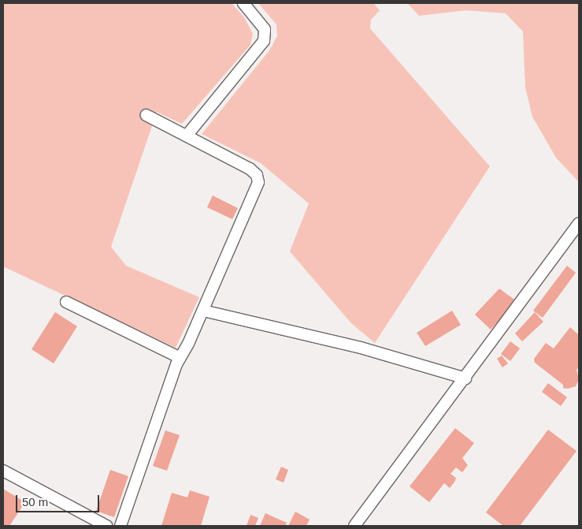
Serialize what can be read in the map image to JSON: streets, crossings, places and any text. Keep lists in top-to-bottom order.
{
  "scale_bar": "50 m"
}
